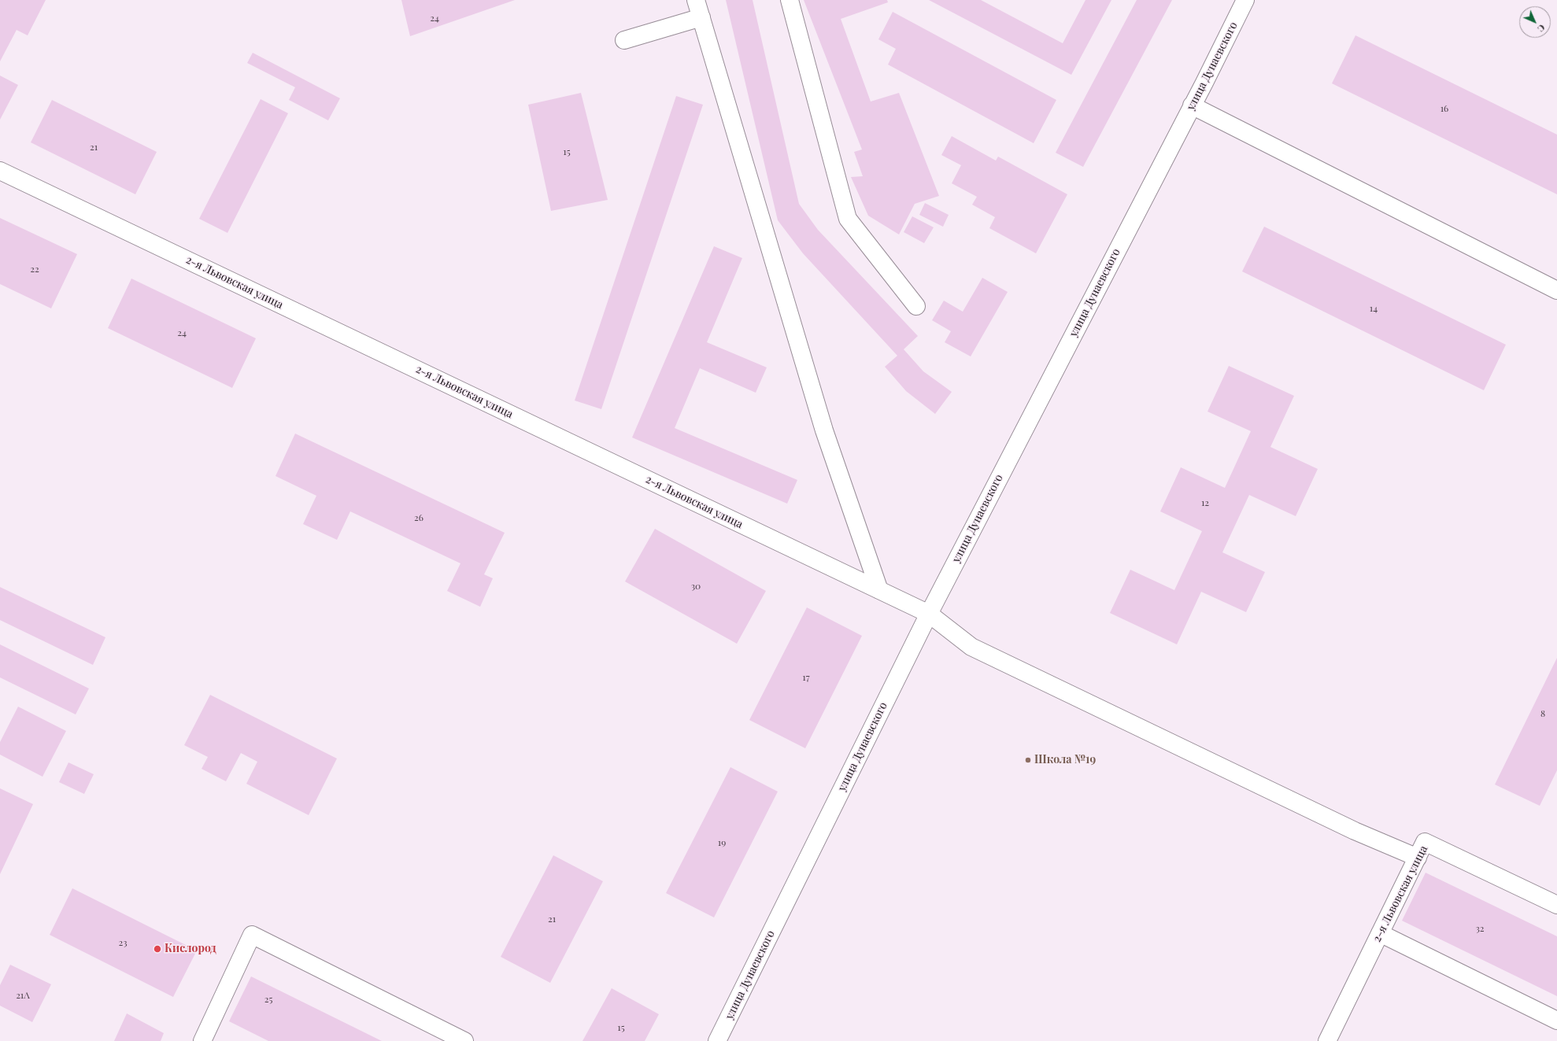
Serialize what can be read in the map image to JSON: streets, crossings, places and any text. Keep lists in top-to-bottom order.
{
  "streets": {
    "street": ["улица Дунаевского", "2-я Львовская улица"]
  },
  "crossings": [
    ["улица Дунаевского", "2-я Львовская улица"]
  ],
  "places": ["Школа №19", "Кислород"],
  "house_numbers": [
    "24",
    "16",
    "21",
    "15",
    "22",
    "14",
    "24",
    "12",
    "26",
    "30",
    "17",
    "8",
    "19",
    "21",
    "32",
    "23",
    "21А",
    "25",
    "15"
  ],
  "north": "bottom right"
}
